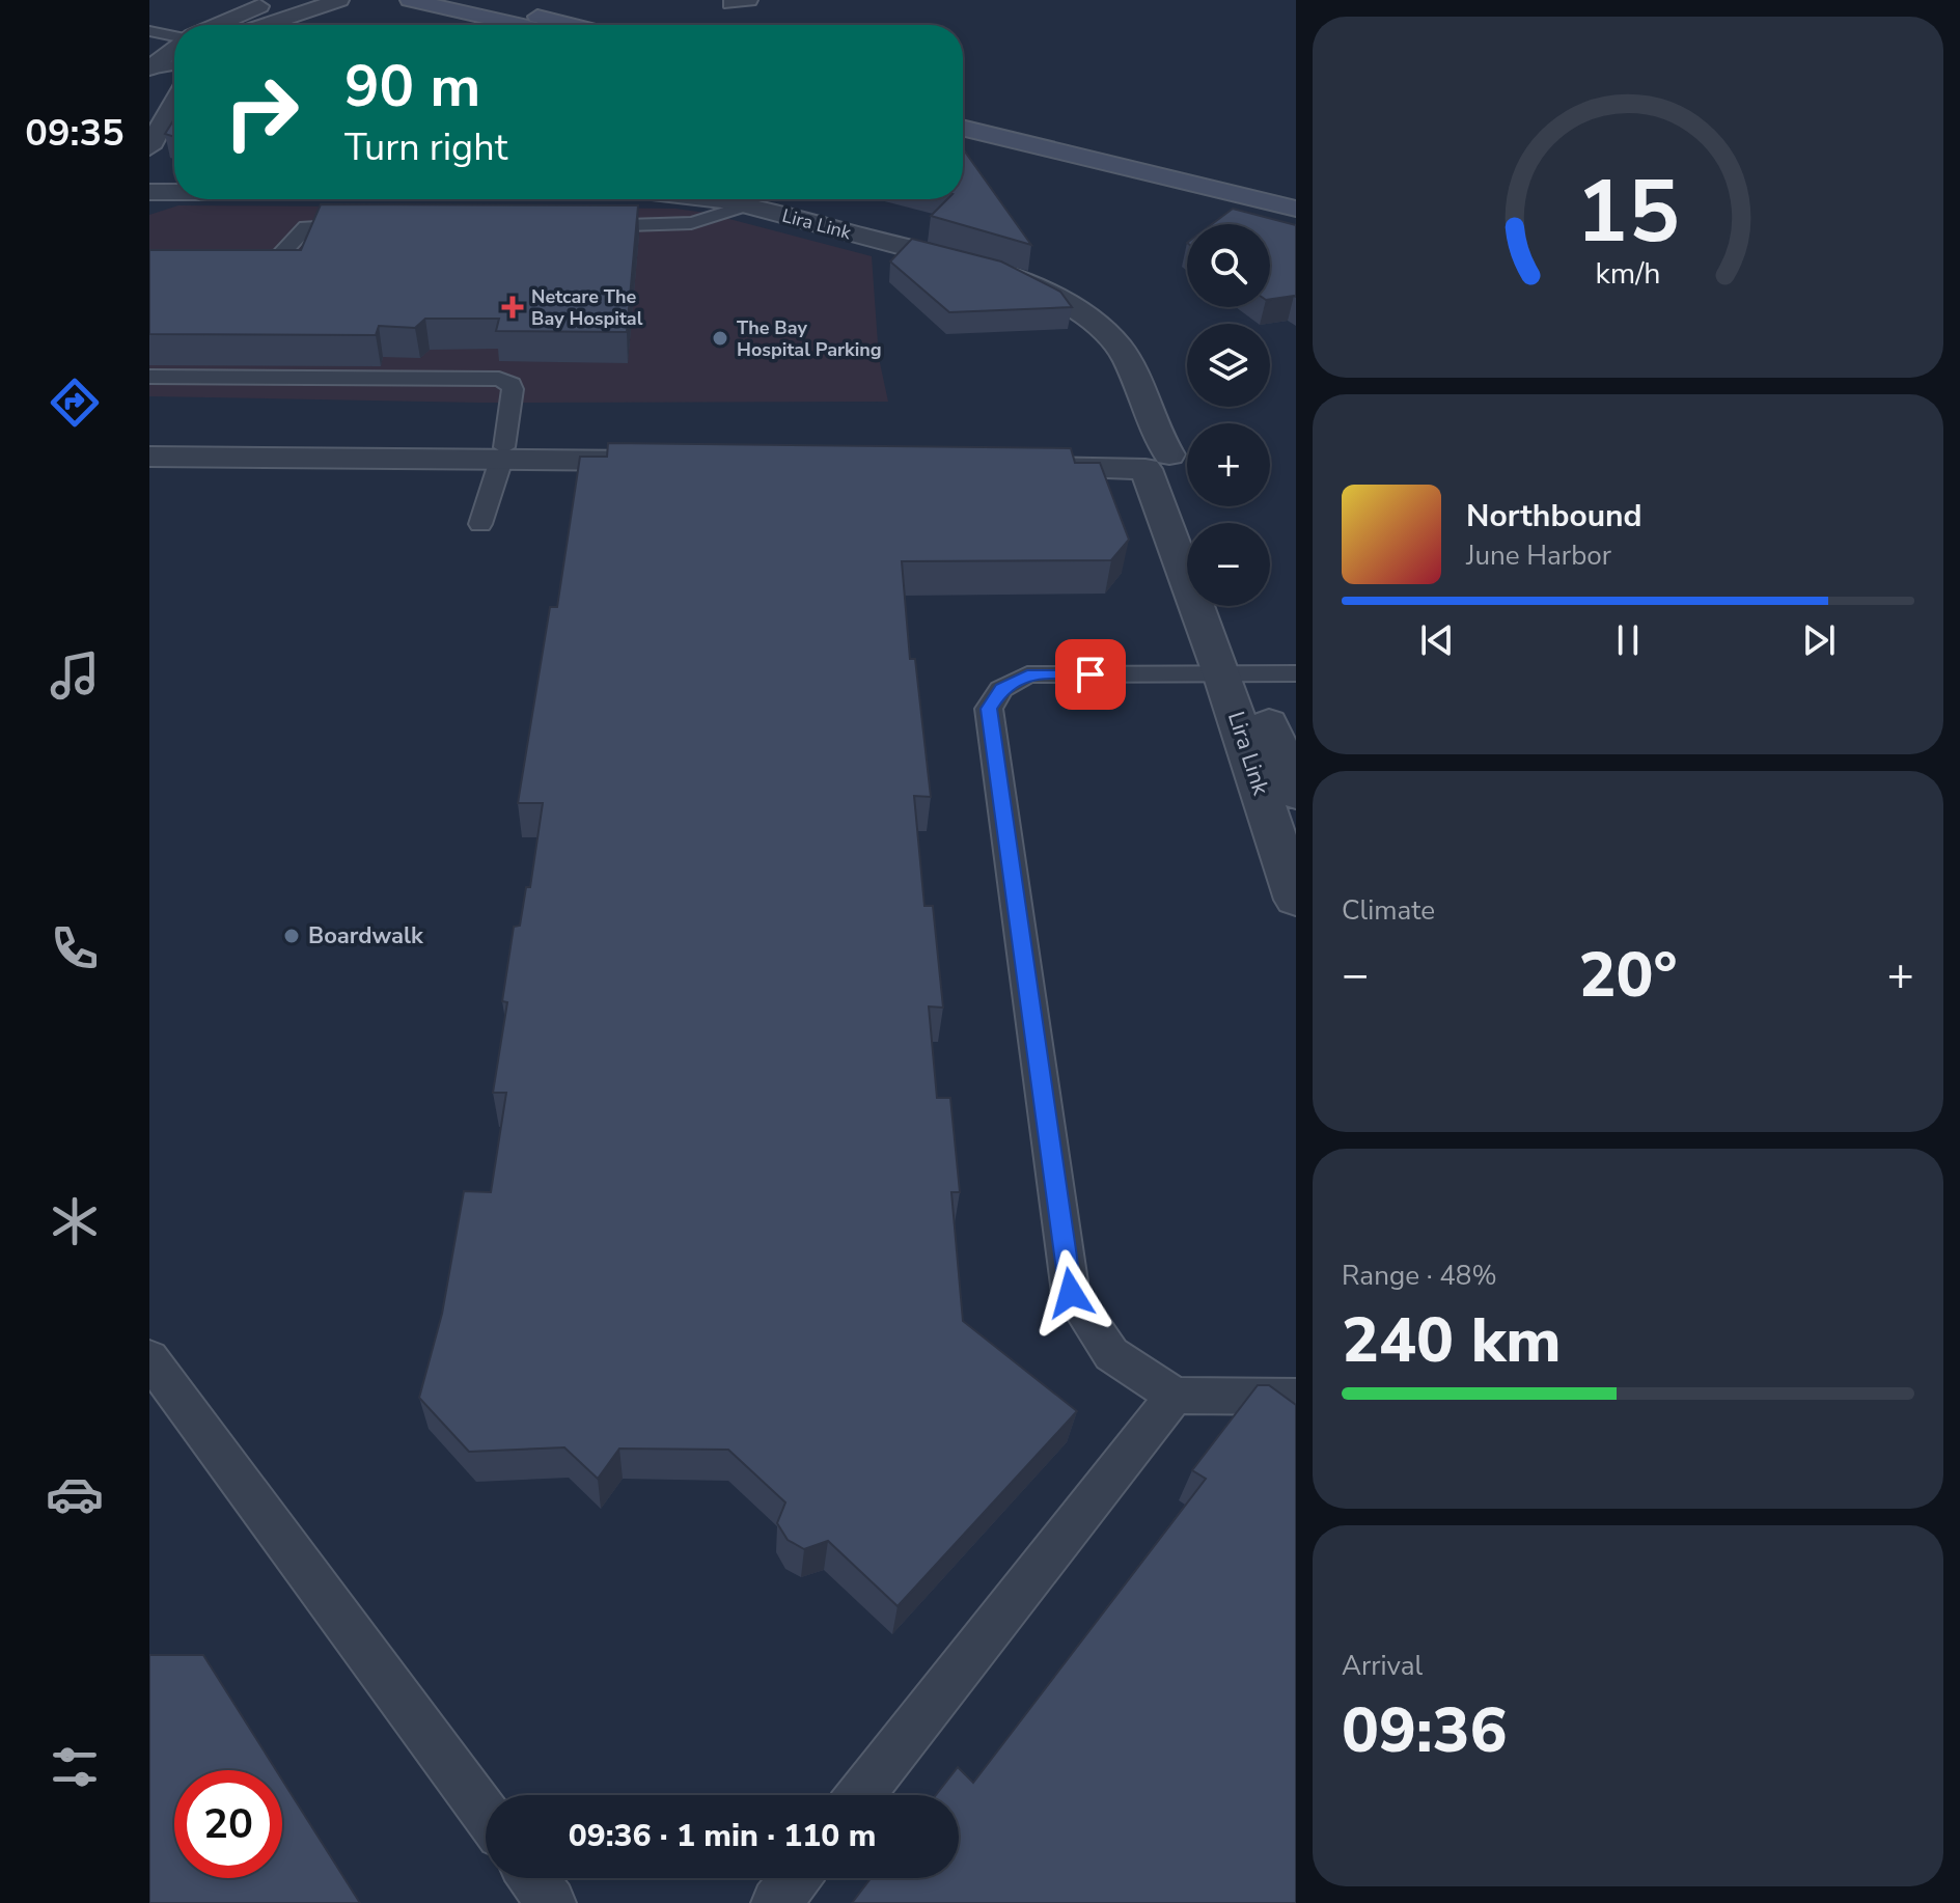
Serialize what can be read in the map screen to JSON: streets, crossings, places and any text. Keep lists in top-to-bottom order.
{
  "streets": {
    "street": ["Lira Link"]
  },
  "places": {
    "health": ["Netcare The Bay Hospital"],
    "other": ["The Bay Hospital Parking", "Boardwalk"]
  },
  "page": {
    "tabs": "09:35",
    "turn": ["90 m", "Turn right"],
    "map_buttons": ["+", "−"],
    "song": ["Northbound", "June Harbor"],
    "tile": [
      "Climate",
      ["Range · 48%", "240 km"],
      ["Arrival", "09:36"]
    ],
    "heat": ["−", "20°", "+"],
    "limit": "20",
    "trip": "09:36 · 1 min · 110 m",
    "gauge": ["15", "km/h"]
  }
}
